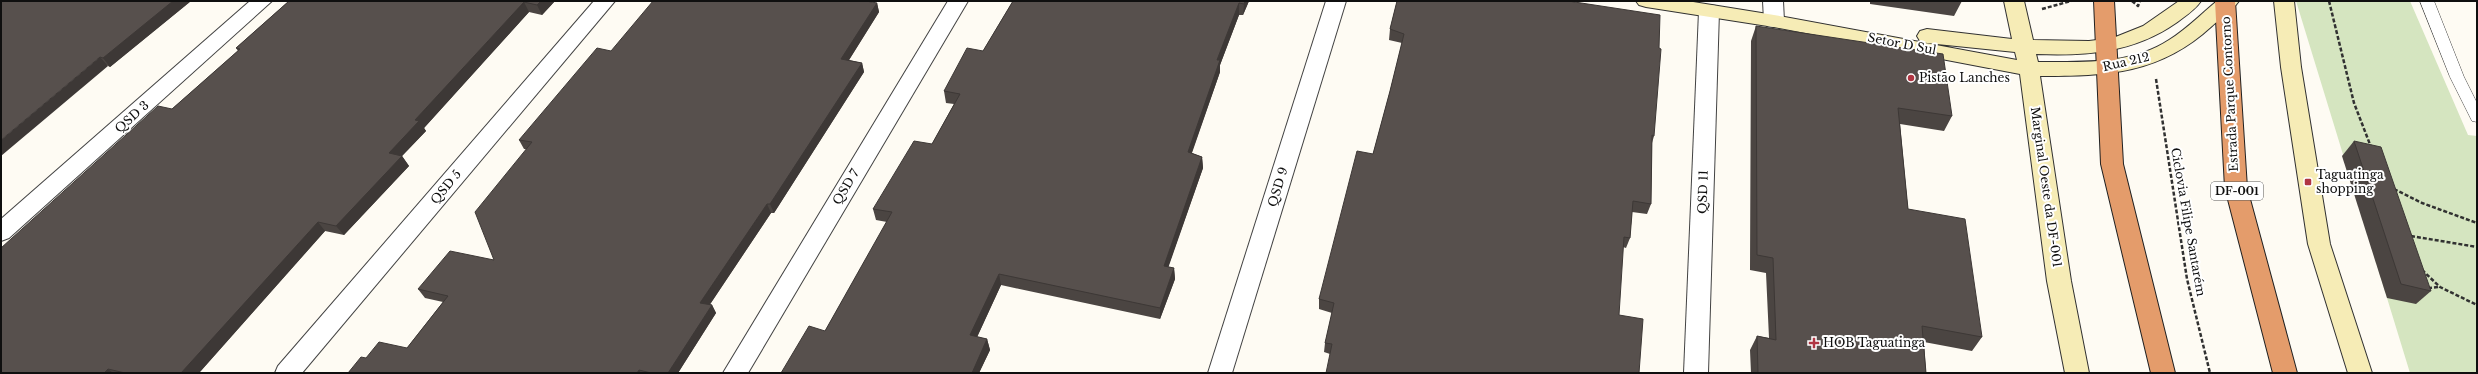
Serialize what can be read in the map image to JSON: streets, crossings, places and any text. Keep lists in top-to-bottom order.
{
  "streets": {
    "highway": ["Estrada Parque Contorno", "DF-001"],
    "main road": ["Setor D Sul", "Rua 212", "Marginal Oeste da DF-001"],
    "street": [
      "QSD 3",
      "QSD 5",
      "QSD 7",
      "QSD 9",
      "QSD 11"
    ],
    "path": ["Ciclovia Filipe Santarém"]
  },
  "crossings": [
    ["Setor D Sul", "Rua 212"],
    ["Setor D Sul", "Marginal Oeste da DF-001"],
    ["Setor D Sul", "QSD 11"],
    ["Rua 212", "Estrada Parque Contorno"],
    ["Rua 212", "Marginal Oeste da DF-001"]
  ],
  "places": {
    "other": ["Pistão Lanches"],
    "transit": ["Taguatinga shopping"],
    "health": ["HOB Taguatinga"]
  }
}
